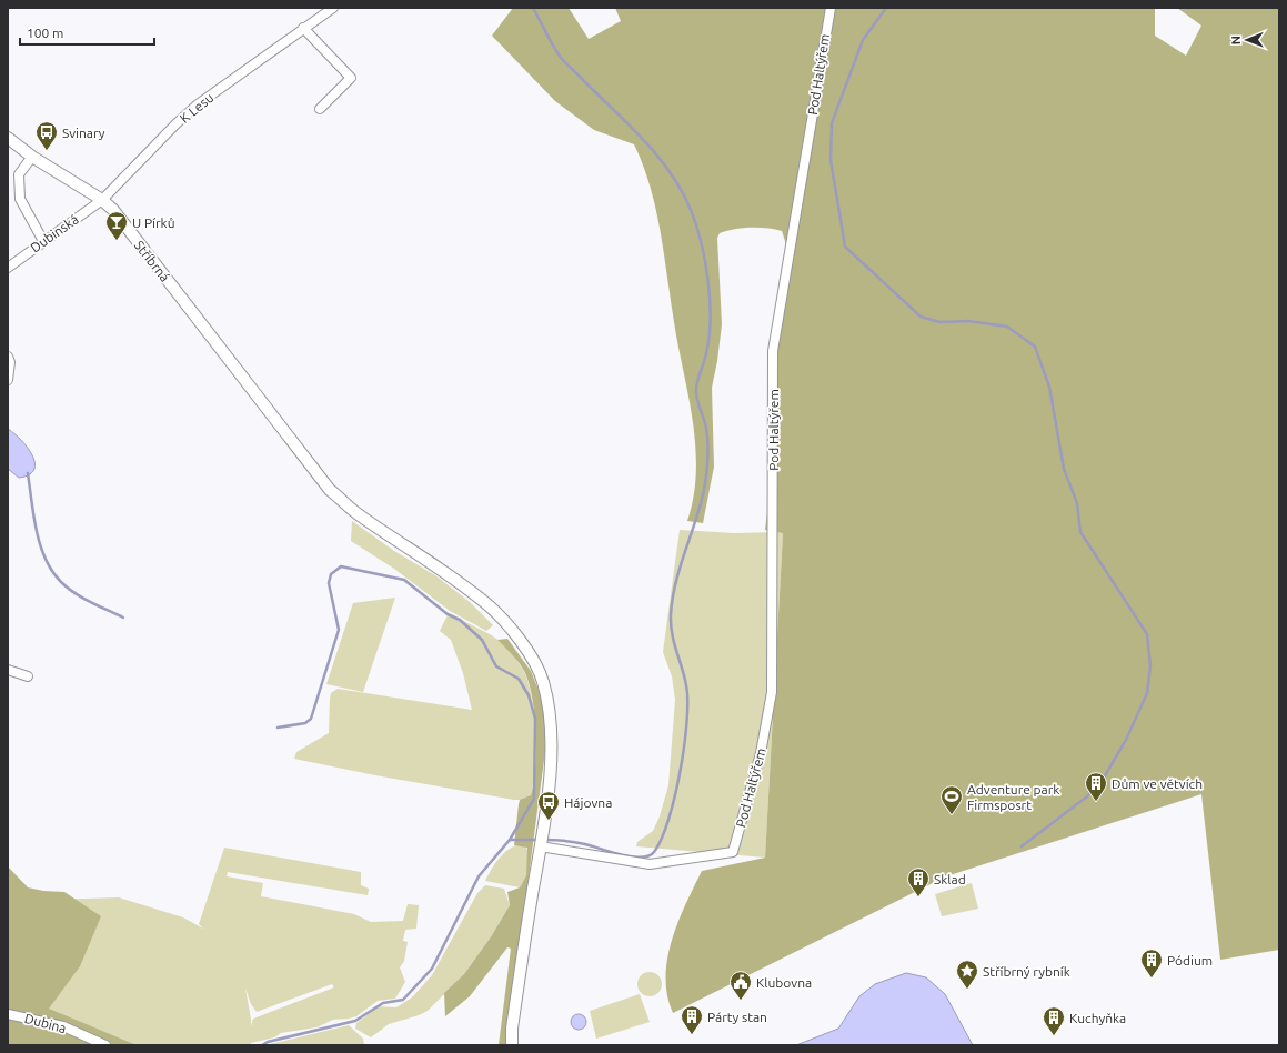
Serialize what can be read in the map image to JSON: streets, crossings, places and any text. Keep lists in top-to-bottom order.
{
  "streets": {
    "street": [
      "Pod Haltýřem",
      "K Lesu",
      "Dubinská",
      "Stříbrná",
      "Dubina"
    ]
  },
  "crossings": [
    ["Pod Haltýřem", "Stříbrná"],
    ["K Lesu", "Dubinská"],
    ["K Lesu", "Stříbrná"],
    ["Dubinská", "Stříbrná"]
  ],
  "places": {
    "bus stop": ["Svinary", "Hájovna"],
    "bar": ["U Pírků"],
    "building": [
      "Dům ve větvích",
      "Sklad",
      "Pódium",
      "Párty stan",
      "Kuchyňka"
    ],
    "sports": ["Adventure park Firmsposrt"],
    "place": ["Stříbrný rybník"],
    "public building": ["Klubovna"]
  },
  "scale_bar": "100 m",
  "north": "left"
}
